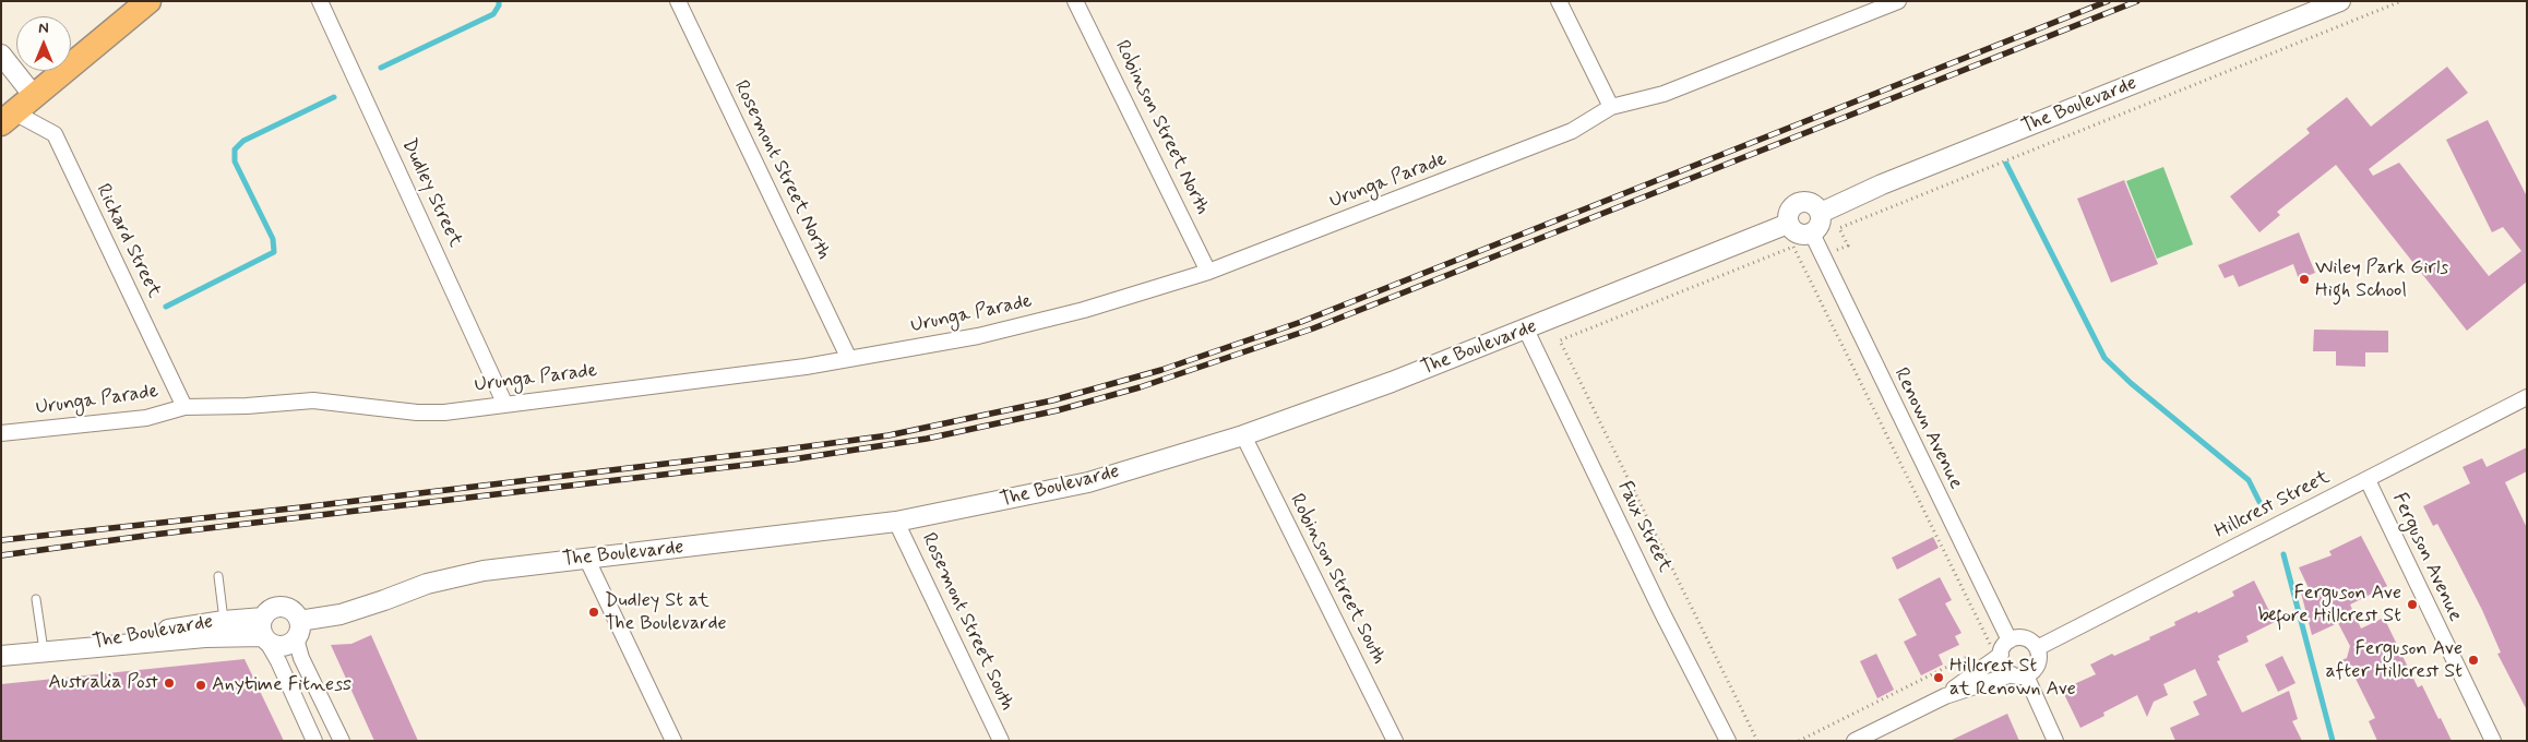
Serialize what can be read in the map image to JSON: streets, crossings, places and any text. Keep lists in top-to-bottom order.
{
  "streets": {
    "street": [
      "The Boulevarde",
      "Robinson Street North",
      "Rosemont Street North",
      "Urunga Parade",
      "Dudley Street",
      "Rickard Street",
      "Renown Avenue",
      "Hillcrest Street",
      "Faux Street",
      "Ferguson Avenue",
      "Robinson Street South",
      "Rosemont Street South"
    ]
  },
  "crossings": [
    ["The Boulevarde", "Renown Avenue"],
    ["The Boulevarde", "Faux Street"],
    ["The Boulevarde", "Robinson Street South"],
    ["The Boulevarde", "Rosemont Street South"],
    ["Robinson Street North", "Urunga Parade"],
    ["Rosemont Street North", "Urunga Parade"],
    ["Urunga Parade", "Dudley Street"],
    ["Urunga Parade", "Rickard Street"],
    ["Renown Avenue", "Hillcrest Street"],
    ["Hillcrest Street", "Ferguson Avenue"]
  ],
  "places": [
    "Wiley Park Girls High School",
    "Ferguson Ave before Hillcrest St",
    "Dudley St at The Boulevarde",
    "Ferguson Ave after Hillcrest St",
    "Hillcrest St at Renown Ave",
    "Australia Post",
    "Anytime Fitness"
  ],
  "north": "top"
}
